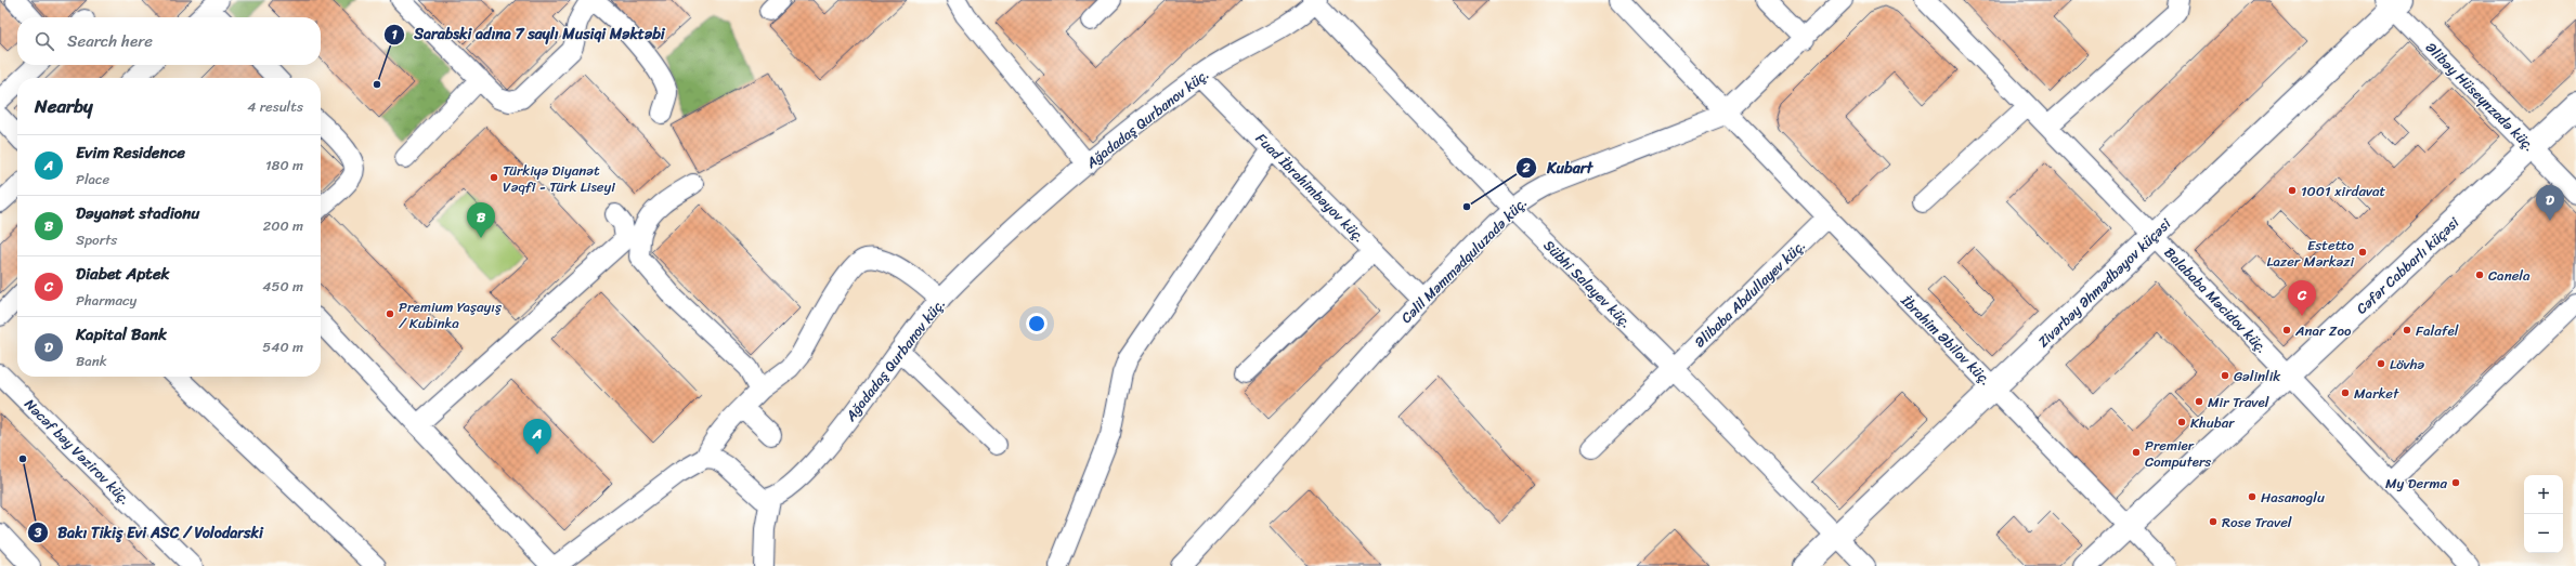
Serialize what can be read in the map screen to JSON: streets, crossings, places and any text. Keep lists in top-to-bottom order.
{
  "streets": {
    "main road": ["Cəfər Cabbarlı küçəsi", "Zivərbəy Əhmədbəyov küçəsi"],
    "street": [
      "Əlibəy Hüseynzadə küç.",
      "Ağadadaş Qurbanov küç.",
      "Fuad İbrahimbəyov küç.",
      "Cəlil Məmmədquluzadə küç.",
      "Sübhi Salayev küç.",
      "Əlibaba Abdullayev küç.",
      "Balababa Məcidov küç.",
      "İbrahim Əbilov küç.",
      "Nəcəf bəy Vəzirov küç."
    ]
  },
  "crossings": [
    ["Əlibəy Hüseynzadə küç.", "Cəfər Cabbarlı küçəsi"],
    ["Əlibəy Hüseynzadə küç.", "Zivərbəy Əhmədbəyov küçəsi"],
    ["Ağadadaş Qurbanov küç.", "Fuad İbrahimbəyov küç."],
    ["Ağadadaş Qurbanov küç.", "Sübhi Salayev küç."],
    ["Fuad İbrahimbəyov küç.", "Cəlil Məmmədquluzadə küç."],
    ["Cəlil Məmmədquluzadə küç.", "Sübhi Salayev küç."],
    ["Cəlil Məmmədquluzadə küç.", "İbrahim Əbilov küç."],
    ["Cəfər Cabbarlı küçəsi", "Balababa Məcidov küç."],
    ["Cəfər Cabbarlı küçəsi", "İbrahim Əbilov küç."],
    ["Zivərbəy Əhmədbəyov küçəsi", "Sübhi Salayev küç."],
    ["Zivərbəy Əhmədbəyov küçəsi", "Balababa Məcidov küç."],
    ["Zivərbəy Əhmədbəyov küçəsi", "İbrahim Əbilov küç."],
    ["Sübhi Salayev küç.", "Əlibaba Abdullayev küç."],
    ["Əlibaba Abdullayev küç.", "İbrahim Əbilov küç."]
  ],
  "places": [
    "Sarabski adına 7 saylı Musiqi Məktəbi",
    "Türkiyə Diyanət Vəqfi - Türk Liseyi",
    "1001 xirdavat",
    "Kubart",
    "Estetto Lazer Mərkəzi",
    "Canela",
    "Premium Yaşayış / Kubinka",
    "Anar Zoo",
    "Falafel",
    "Lövhə",
    "Gəlinlik",
    "Market",
    "Mir Travel",
    "Khubar",
    "Premier Computers",
    "Bakı Tikiş Evi ASC / Volodarski",
    "My Derma",
    "Hasanoglu",
    "Rose Travel"
  ],
  "page": {
    "search": "Search here",
    "heading": ["Nearby", "4 results"],
    "list": [
      {
        "mark": "A",
        "name": "Evim Residence",
        "note": "Place",
        "value": "180 m"
      },
      {
        "mark": "B",
        "name": "Dəyanət stadionu",
        "note": "Sports",
        "value": "200 m"
      },
      {
        "mark": "C",
        "name": "Diabet Aptek",
        "note": "Pharmacy",
        "value": "450 m"
      },
      {
        "mark": "D",
        "name": "Kapital Bank",
        "note": "Bank",
        "value": "540 m"
      }
    ],
    "pins": [
      "D",
      "B",
      "C",
      "A"
    ],
    "map_buttons": ["+", "−"]
  }
}
